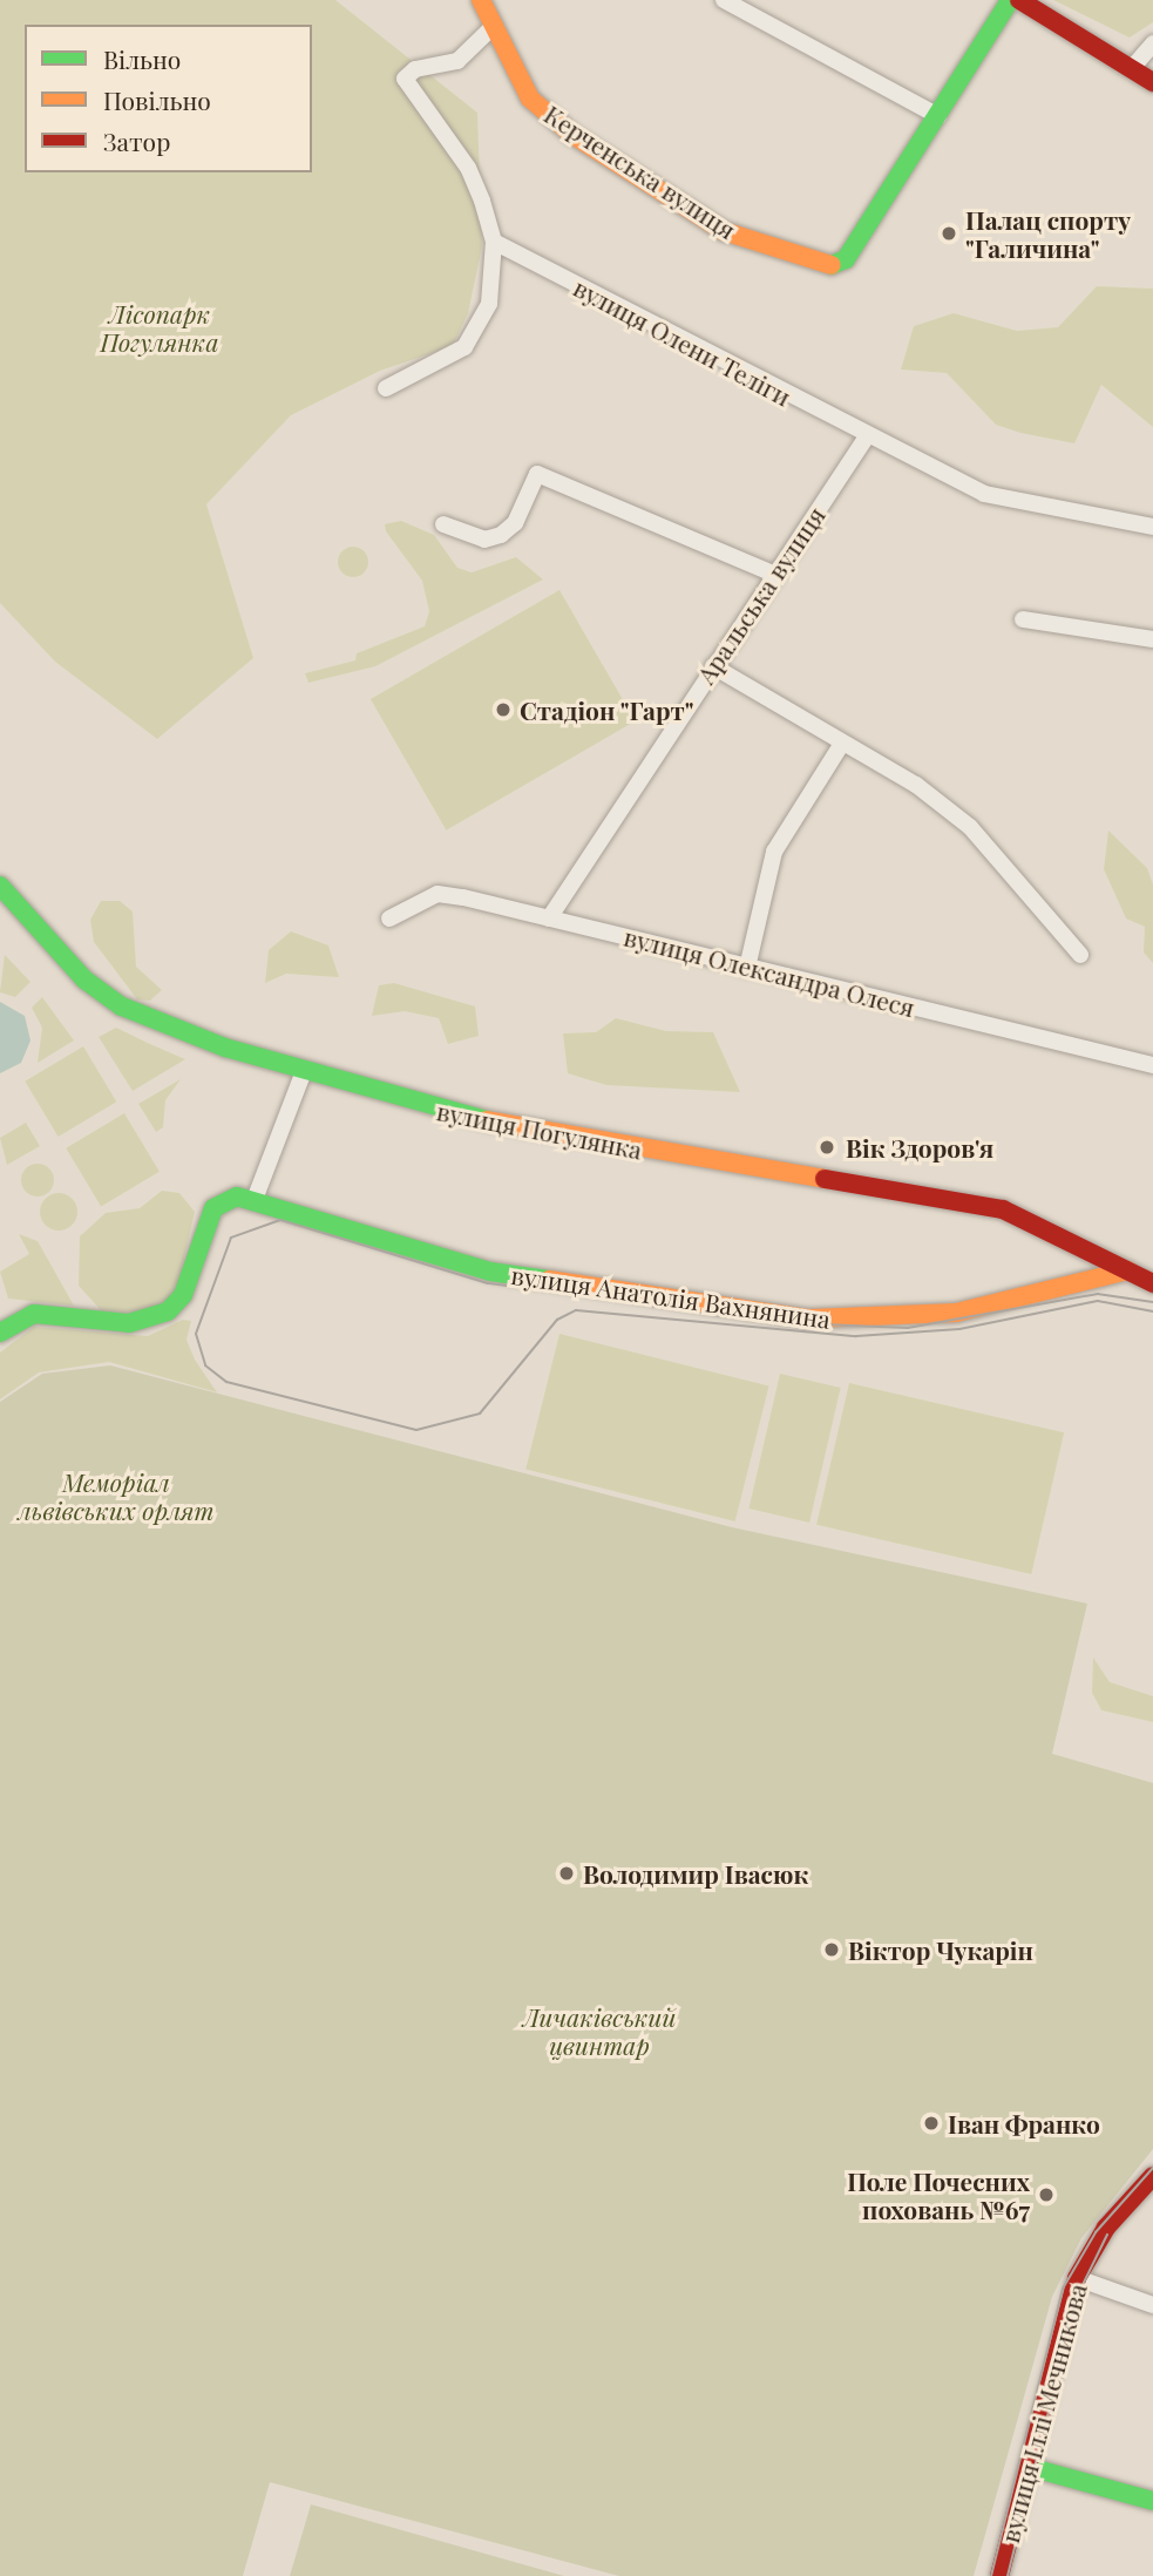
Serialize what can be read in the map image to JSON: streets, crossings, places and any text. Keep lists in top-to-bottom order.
{
  "streets": {
    "street": [
      "Керченська вулиця",
      "вулиця Олени Теліги",
      "Аральська вулиця",
      "вулиця Олександра Олеся",
      "вулиця Погулянка",
      "вулиця Анатолія Вахнянина",
      "вулиця Іллі Мечникова"
    ]
  },
  "crossings": [
    ["вулиця Олени Теліги", "Аральська вулиця"],
    ["Аральська вулиця", "вулиця Олександра Олеся"],
    ["вулиця Погулянка", "вулиця Анатолія Вахнянина"]
  ],
  "parks": ["Лісопарк Погулянка", "Меморіал львівських орлят", "Личаківський цвинтар"],
  "places": [
    "Палац спорту \"Галичина\"",
    "Стадіон \"Гарт\"",
    "Вік Здоров'я",
    "Володимир Івасюк",
    "Віктор Чукарін",
    "Іван Франко",
    "Поле Почесних поховань №67"
  ],
  "legend": ["Вільно", "Повільно", "Затор"]
}
